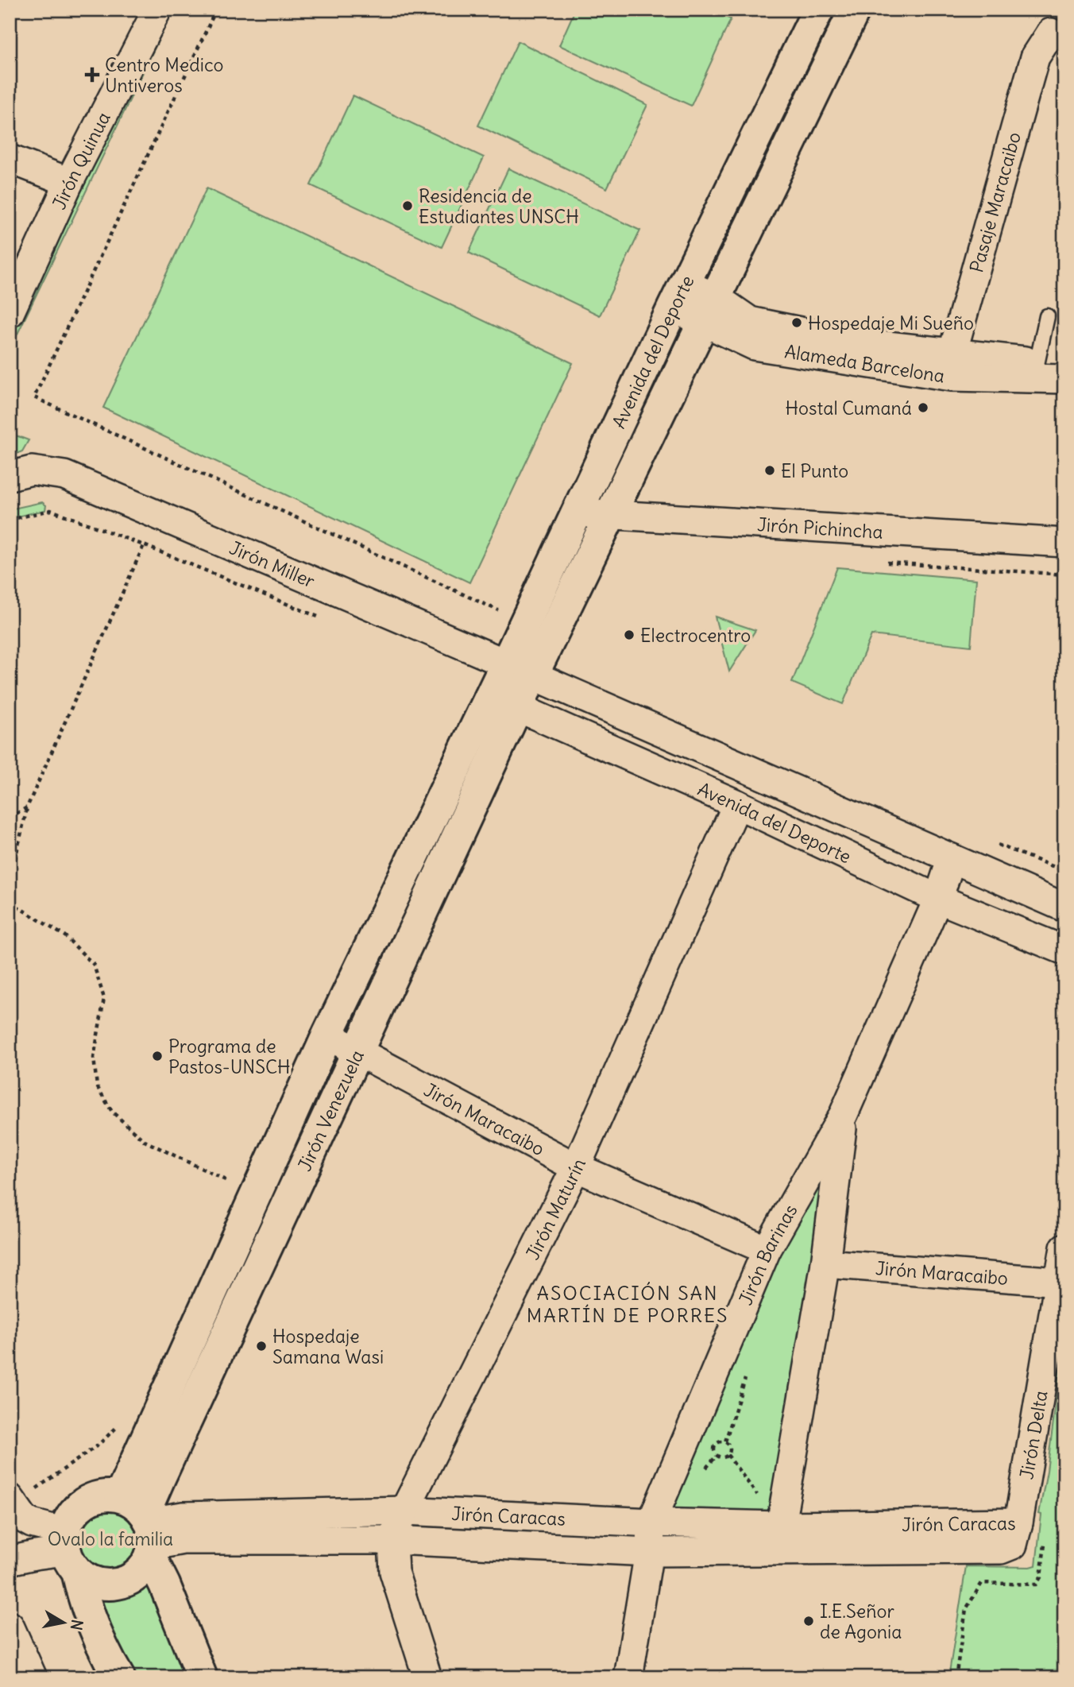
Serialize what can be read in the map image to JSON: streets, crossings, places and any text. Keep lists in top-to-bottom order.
{
  "streets": {
    "street": [
      "Jirón Quinua",
      "Pasaje Maracaibo",
      "Avenida del Deporte",
      "Alameda Barcelona",
      "Jirón Pichincha",
      "Jirón Miller",
      "Jirón Venezuela",
      "Jirón Maracaibo",
      "Jirón Maturín",
      "Jirón Barinas",
      "Jirón Delta",
      "Jirón Caracas"
    ]
  },
  "crossings": [
    ["Pasaje Maracaibo", "Alameda Barcelona"],
    ["Avenida del Deporte", "Alameda Barcelona"],
    ["Avenida del Deporte", "Jirón Pichincha"],
    ["Avenida del Deporte", "Jirón Miller"],
    ["Avenida del Deporte", "Jirón Venezuela"],
    ["Avenida del Deporte", "Jirón Maturín"],
    ["Avenida del Deporte", "Jirón Barinas"],
    ["Jirón Venezuela", "Jirón Maracaibo"],
    ["Jirón Venezuela", "Jirón Caracas"],
    ["Jirón Maracaibo", "Jirón Maturín"],
    ["Jirón Maracaibo", "Jirón Barinas"],
    ["Jirón Maracaibo", "Jirón Delta"],
    ["Jirón Maturín", "Jirón Caracas"],
    ["Jirón Barinas", "Jirón Caracas"],
    ["Jirón Delta", "Jirón Caracas"]
  ],
  "districts": ["ASOCIACIÓN SAN MARTÍN DE PORRES"],
  "parks": ["Ovalo la familia"],
  "places": {
    "health": ["Centro Medico Untiveros"],
    "other": [
      "Residencia de Estudiantes UNSCH",
      "Hospedaje Mi Sueño",
      "Hostal Cumaná",
      "El Punto",
      "Electrocentro",
      "Programa de Pastos-UNSCH",
      "Hospedaje Samana Wasi",
      "I.E.Señor de Agonia"
    ]
  },
  "north": "right"
}
